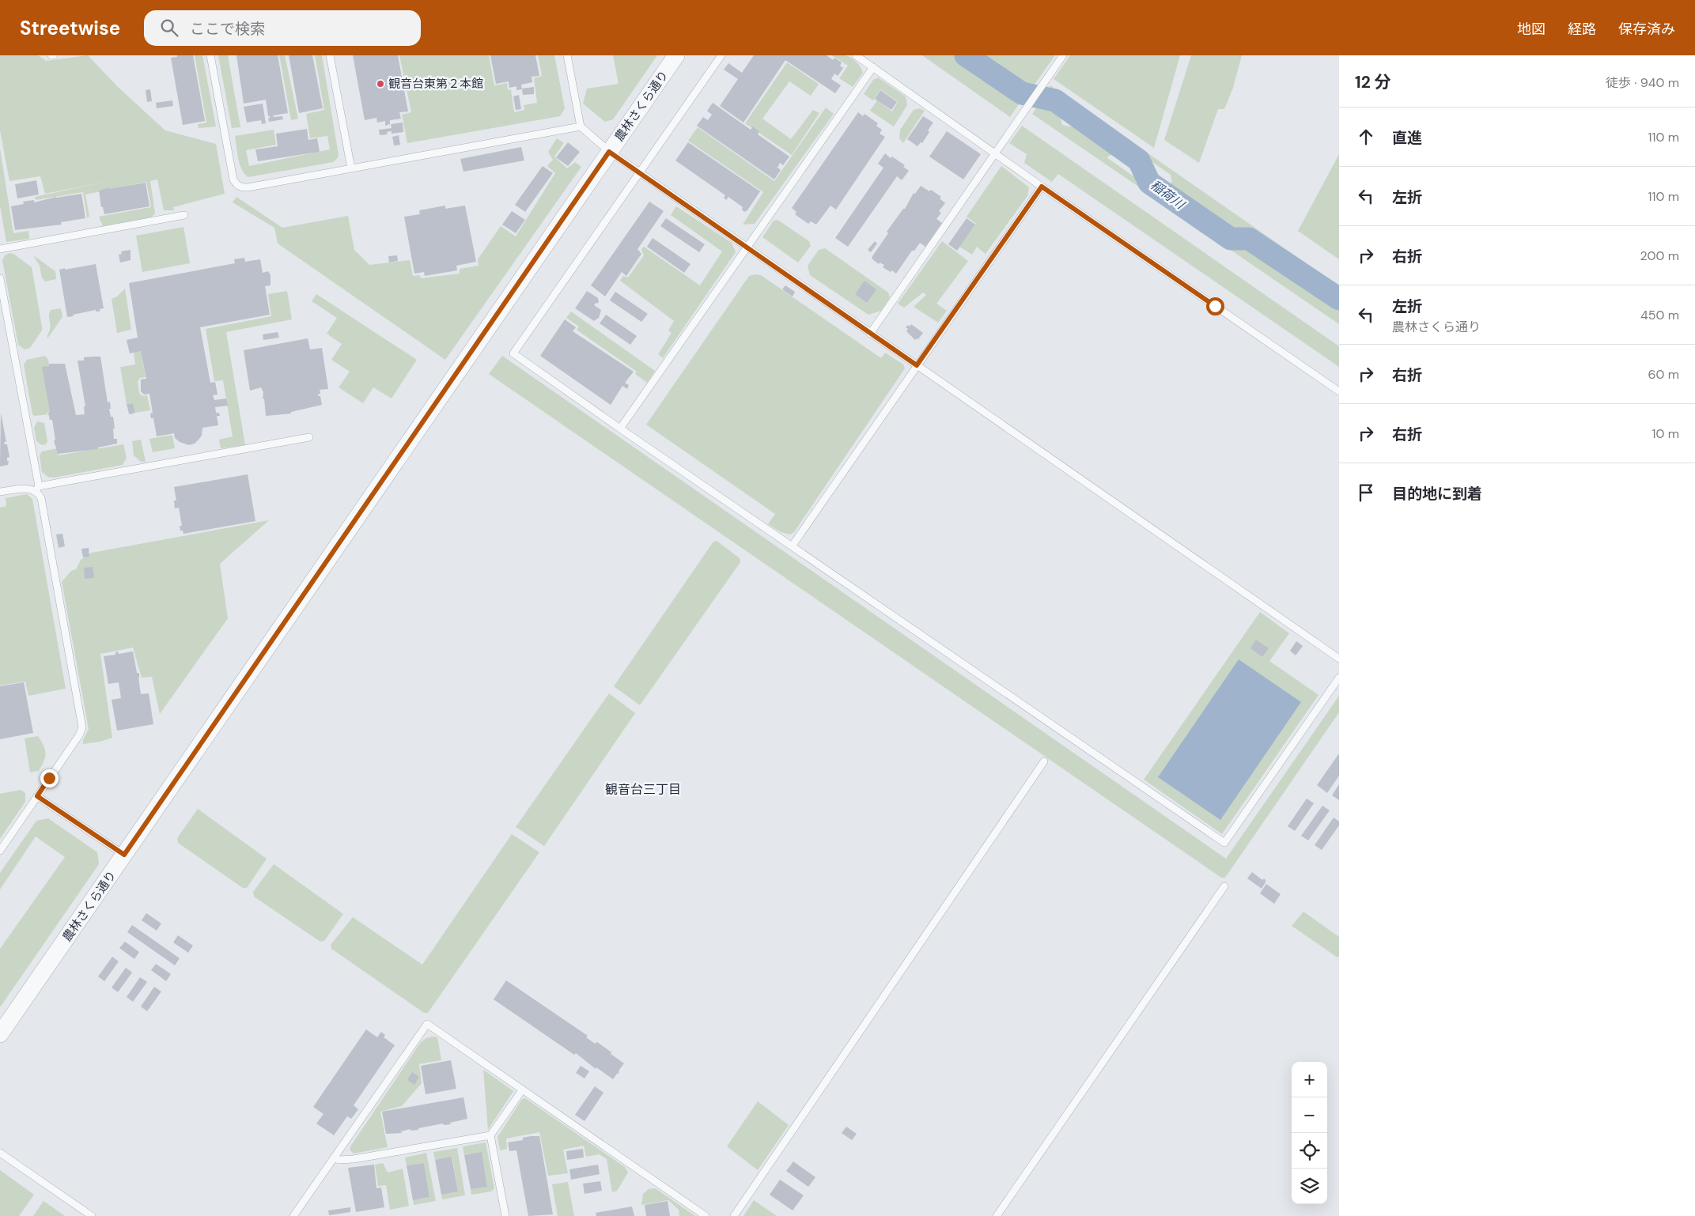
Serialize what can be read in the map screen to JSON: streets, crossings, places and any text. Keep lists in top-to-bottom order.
{
  "streets": {
    "street": ["農林さくら通り"]
  },
  "districts": ["観音台三丁目"],
  "water": ["稲荷川"],
  "places": ["観音台東第２本館"],
  "page": {
    "header": "Streetwise",
    "search": "ここで検索",
    "nav": ["地図", "経路", "保存済み"],
    "heading": ["12 分", "徒歩 · 940 m"],
    "list": [
      ["直進", "110 m"],
      ["左折", "110 m"],
      ["右折", "200 m"],
      ["左折", "農林さくら通り", "450 m"],
      ["右折", "60 m"],
      ["右折", "10 m"],
      "目的地に到着"
    ],
    "map_buttons": ["+", "−"]
  }
}
